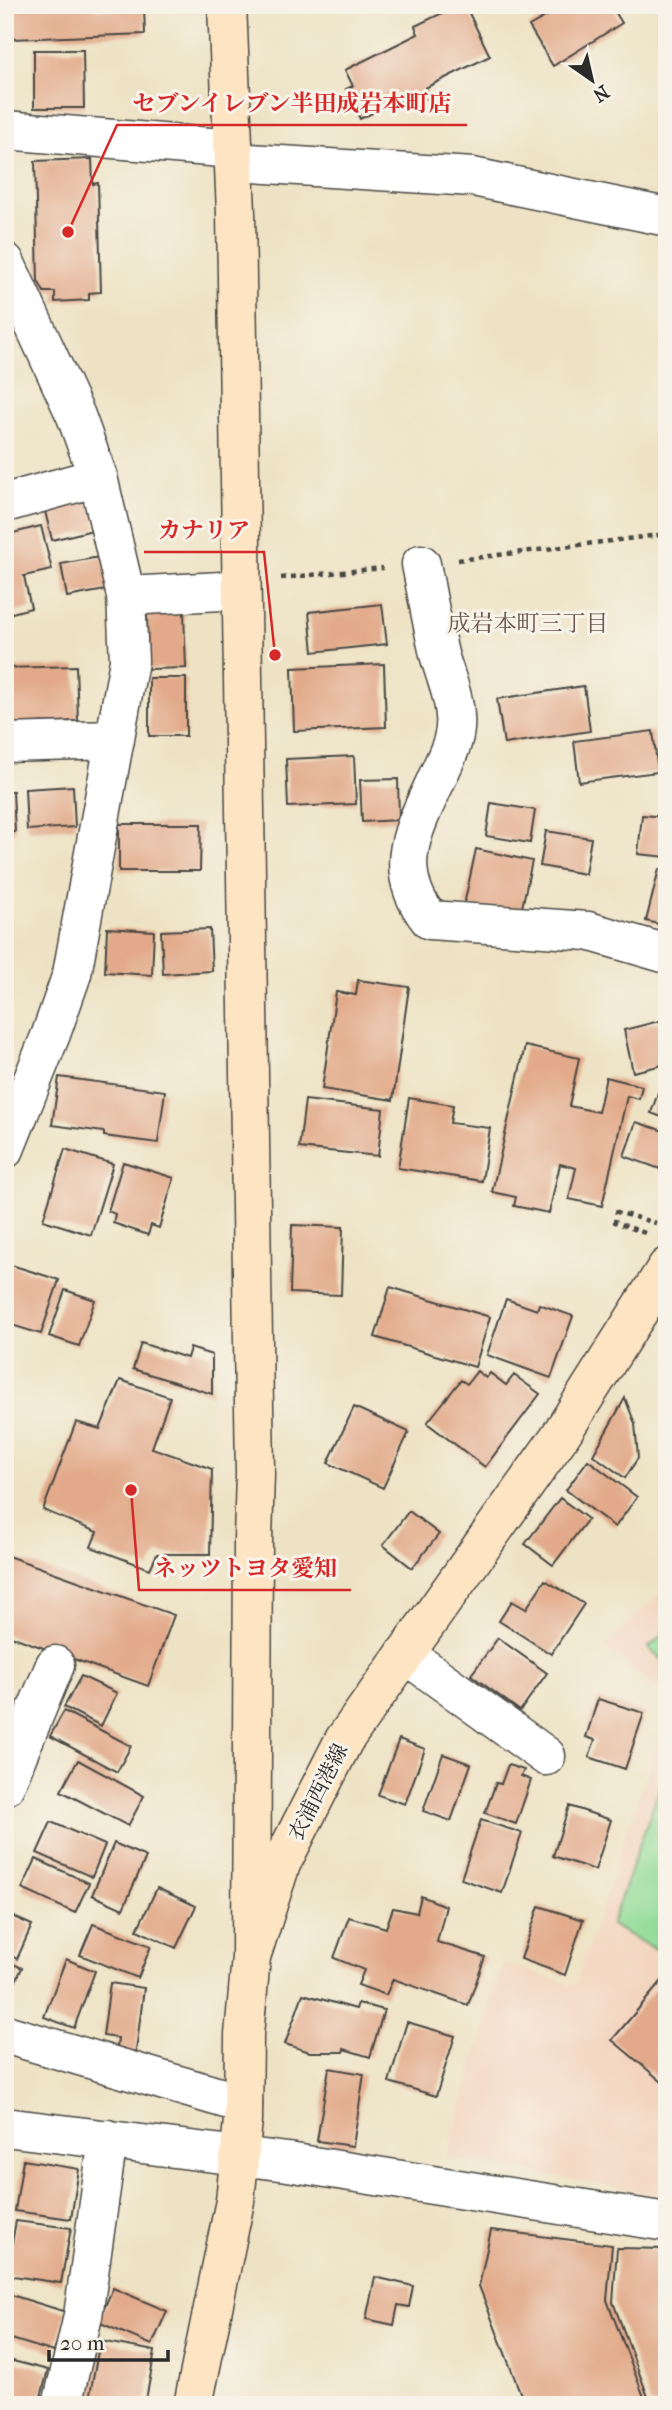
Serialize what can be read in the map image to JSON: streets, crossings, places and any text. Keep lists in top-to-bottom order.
{
  "streets": {
    "street": ["衣浦西港線"]
  },
  "districts": ["成岩本町三丁目"],
  "places": ["セブンイレブン半田成岩本町店", "カナリア", "ネッツトヨタ愛知"],
  "scale_bar": "20 m",
  "north": "bottom right"
}
